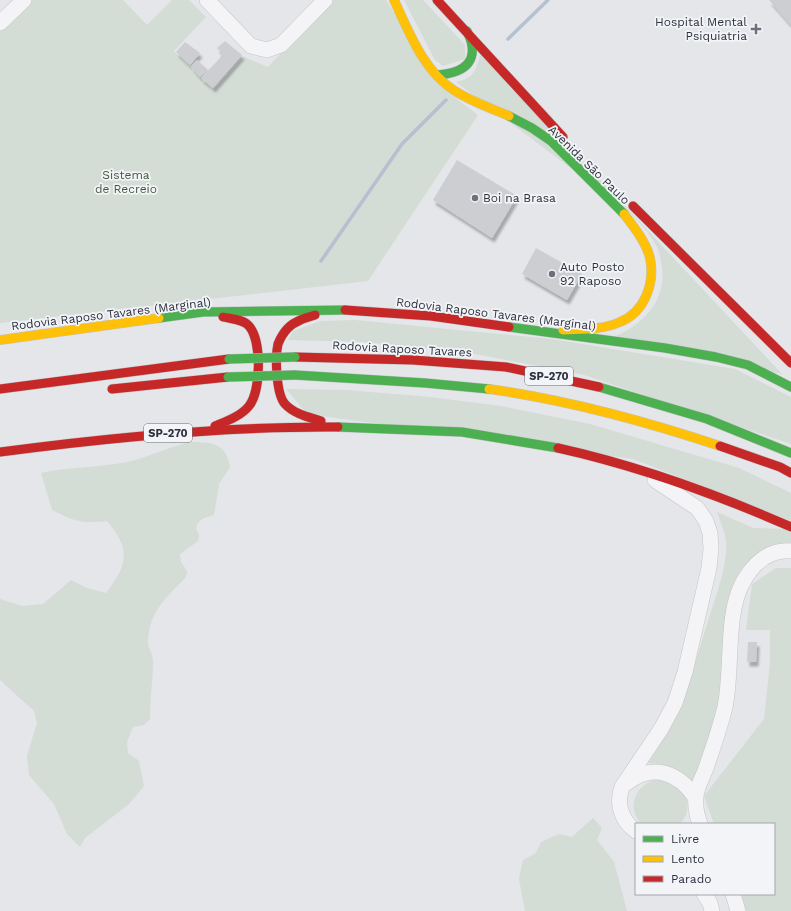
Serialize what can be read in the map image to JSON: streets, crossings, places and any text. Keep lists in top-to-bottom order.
{
  "streets": {
    "main road": [
      "Avenida São Paulo",
      "Rodovia Raposo Tavares (Marginal)",
      "Rodovia Raposo Tavares",
      "SP-270"
    ]
  },
  "crossings": [
    ["Avenida São Paulo", "Rodovia Raposo Tavares (Marginal)"]
  ],
  "parks": ["Sistema de Recreio"],
  "places": {
    "health": ["Hospital Mental Psiquiatria"],
    "other": ["Boi na Brasa", "Auto Posto 92 Raposo"]
  },
  "legend": ["Livre", "Lento", "Parado"]
}
